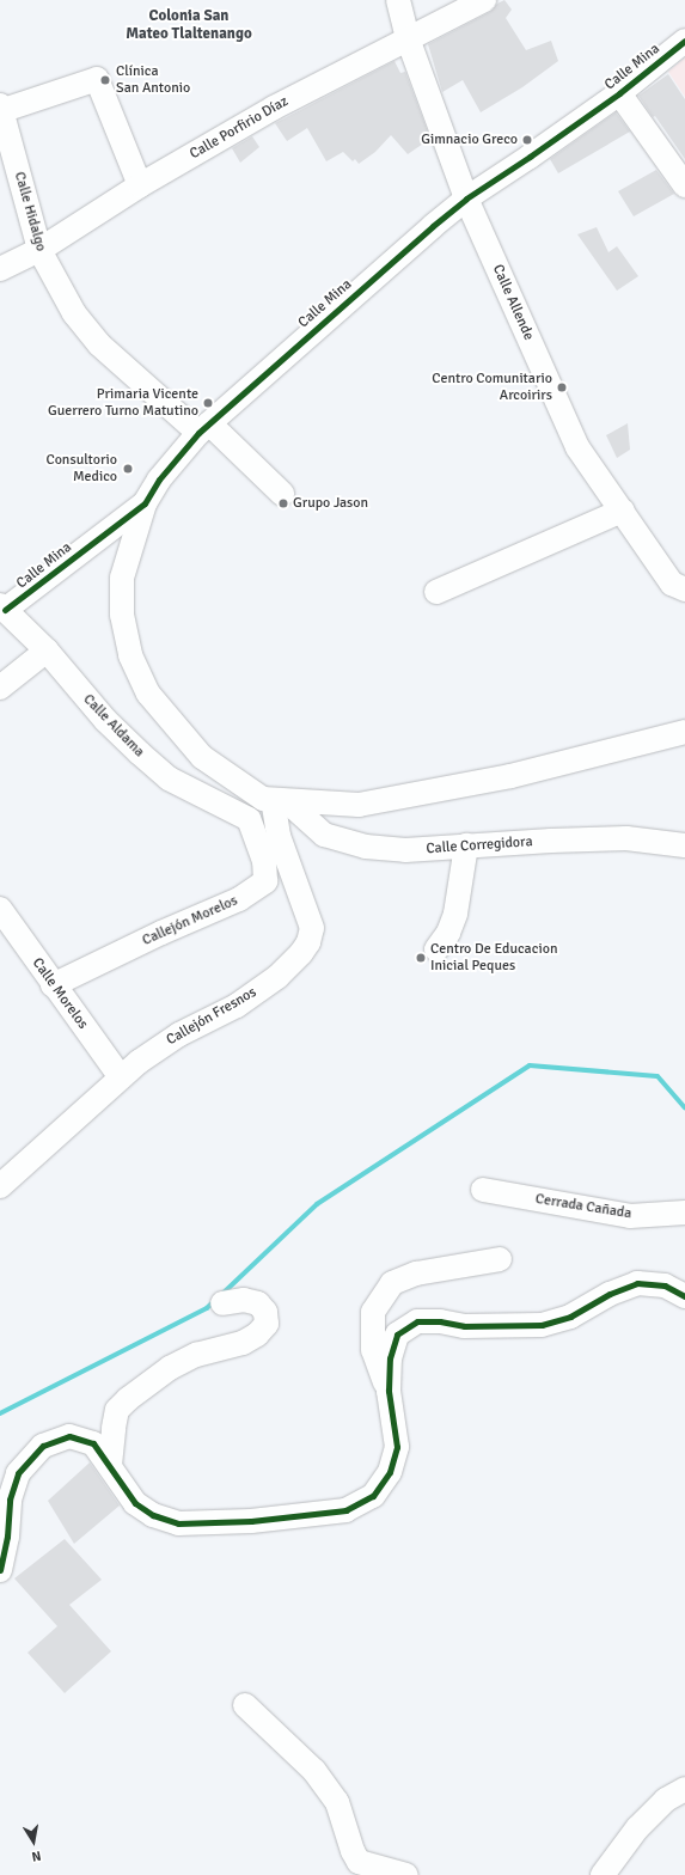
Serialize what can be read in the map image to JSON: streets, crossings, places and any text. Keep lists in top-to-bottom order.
{
  "streets": {
    "street": [
      "Calle Mina",
      "Calle Porfirio Díaz",
      "Calle Hidalgo",
      "Calle Allende",
      "Calle Aldama",
      "Calle Corregidora",
      "Callejón Morelos",
      "Calle Morelos",
      "Callejón Fresnos",
      "Cerrada Cañada"
    ]
  },
  "crossings": [
    ["Calle Mina", "Calle Hidalgo"],
    ["Calle Mina", "Calle Allende"],
    ["Calle Mina", "Calle Aldama"],
    ["Calle Mina", "Calle Corregidora"],
    ["Calle Porfirio Díaz", "Calle Hidalgo"],
    ["Calle Porfirio Díaz", "Calle Allende"],
    ["Calle Aldama", "Callejón Morelos"],
    ["Calle Corregidora", "Callejón Fresnos"],
    ["Callejón Morelos", "Calle Morelos"],
    ["Calle Morelos", "Callejón Fresnos"]
  ],
  "districts": ["Colonia San Mateo Tlaltenango"],
  "places": [
    "Clínica San Antonio",
    "Gimnacio Greco",
    "Centro Comunitario Arcoirirs",
    "Primaria Vicente Guerrero Turno Matutino",
    "Consultorio Medico",
    "Grupo Jason",
    "Centro De Educacion Inicial Peques"
  ],
  "north": "bottom"
}
